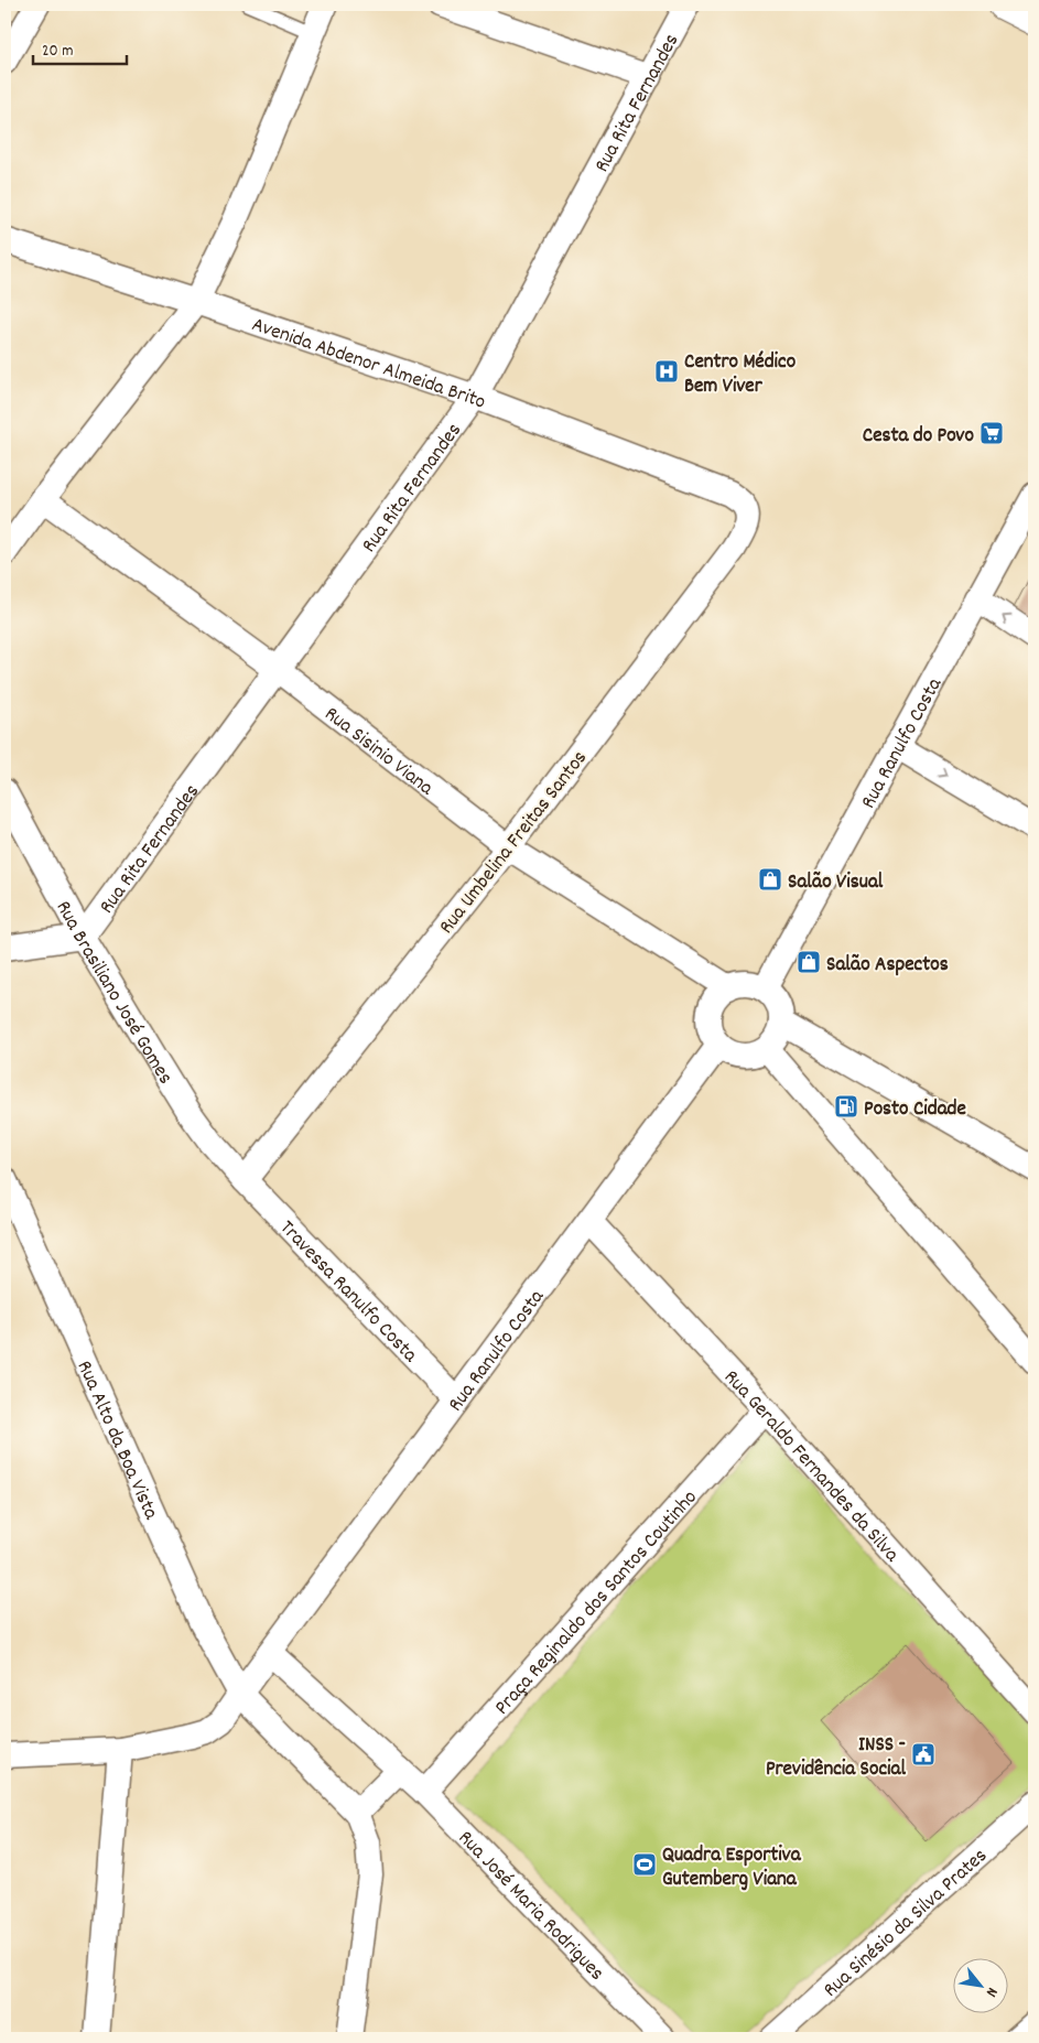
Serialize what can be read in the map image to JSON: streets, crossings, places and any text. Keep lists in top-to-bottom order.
{
  "streets": {
    "street": [
      "Rua Rita Fernandes",
      "Avenida Abdenor Almeida Brito",
      "Rua Ranulfo Costa",
      "Rua Sisinio Viana",
      "Rua Umbelina Freitas Santos",
      "Rua Brasiliano José Gomes",
      "Travessa Ranulfo Costa",
      "Rua Alto da Boa Vista",
      "Rua Geraldo Fernandes da Silva",
      "Praça Reginaldo dos Santos Coutinho",
      "Rua José Maria Rodrigues",
      "Rua Sinésio da Silva Prates"
    ]
  },
  "crossings": [
    ["Rua Rita Fernandes", "Avenida Abdenor Almeida Brito"],
    ["Rua Rita Fernandes", "Rua Sisinio Viana"],
    ["Rua Rita Fernandes", "Rua Brasiliano José Gomes"],
    ["Avenida Abdenor Almeida Brito", "Rua Umbelina Freitas Santos"],
    ["Rua Ranulfo Costa", "Rua Sisinio Viana"],
    ["Rua Ranulfo Costa", "Travessa Ranulfo Costa"],
    ["Rua Ranulfo Costa", "Rua Alto da Boa Vista"],
    ["Rua Ranulfo Costa", "Rua Geraldo Fernandes da Silva"],
    ["Rua Ranulfo Costa", "Rua José Maria Rodrigues"],
    ["Rua Sisinio Viana", "Rua Umbelina Freitas Santos"],
    ["Rua Umbelina Freitas Santos", "Rua Brasiliano José Gomes"],
    ["Rua Umbelina Freitas Santos", "Travessa Ranulfo Costa"],
    ["Rua Brasiliano José Gomes", "Travessa Ranulfo Costa"],
    ["Rua Geraldo Fernandes da Silva", "Praça Reginaldo dos Santos Coutinho"],
    ["Praça Reginaldo dos Santos Coutinho", "Rua José Maria Rodrigues"]
  ],
  "places": {
    "hospital": ["Centro Médico Bem Viver"],
    "supermarket": ["Cesta do Povo"],
    "shop": ["Salão Visual", "Salão Aspectos"],
    "fuel station": ["Posto Cidade"],
    "public building": ["INSS - Previdência Social"],
    "sports": ["Quadra Esportiva Gutemberg Viana"]
  },
  "scale_bar": "20 m",
  "north": "bottom right"
}
